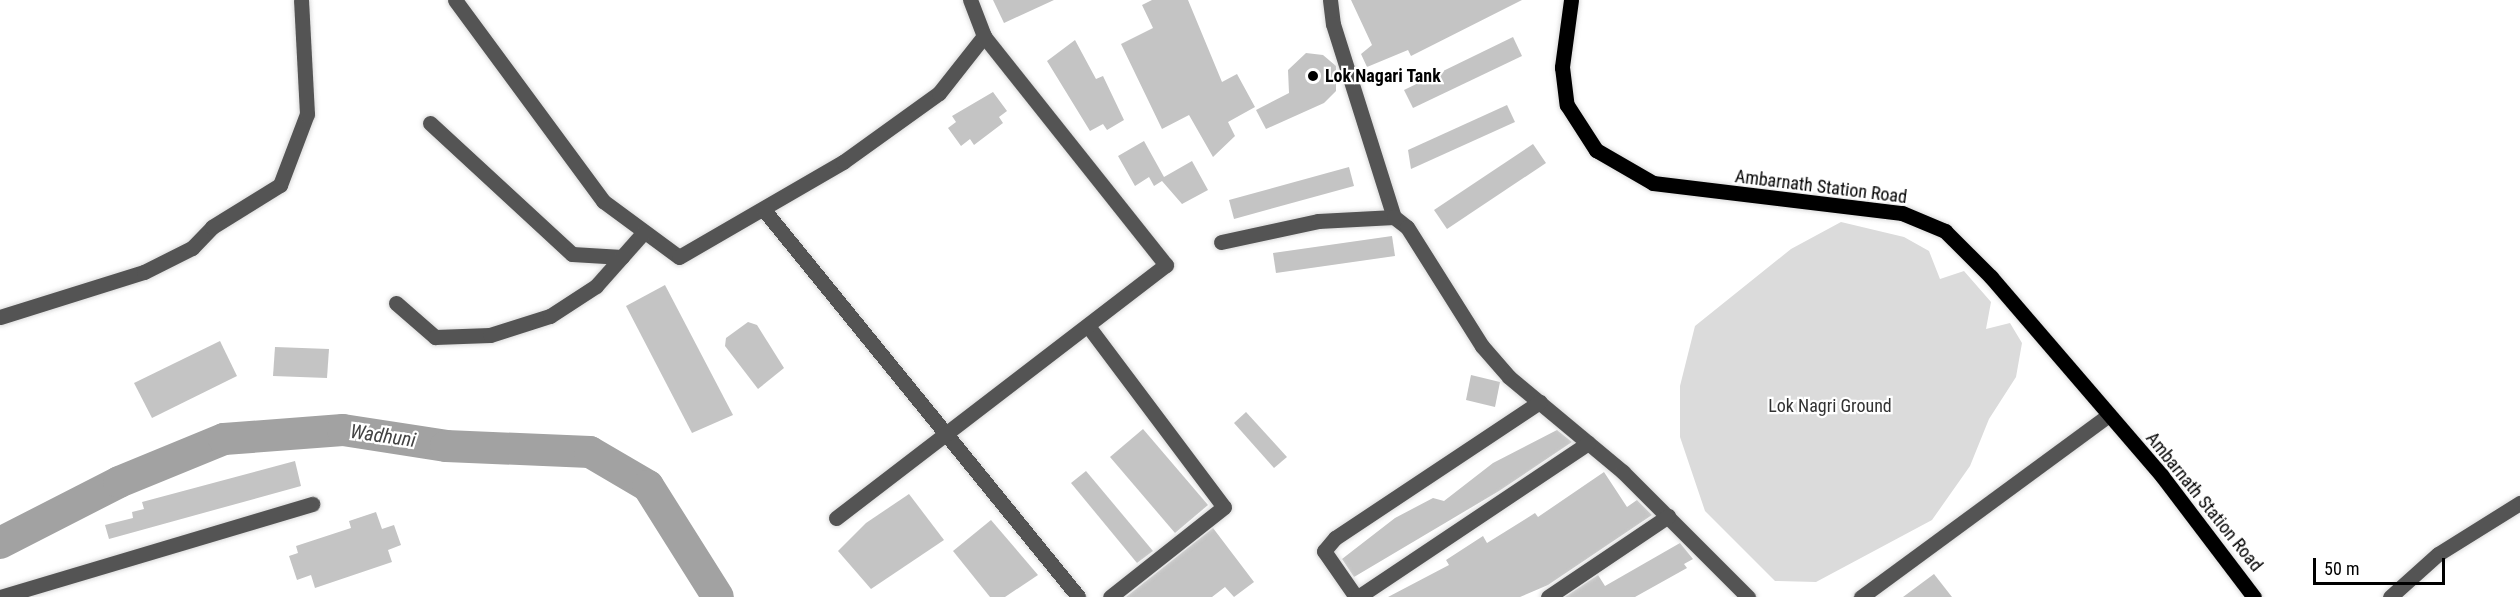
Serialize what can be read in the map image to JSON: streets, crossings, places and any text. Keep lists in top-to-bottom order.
{
  "streets": {
    "main road": ["Ambarnath Station Road"]
  },
  "water": ["Wadhuni"],
  "parks": ["Lok Nagri Ground"],
  "places": ["Lok Nagari Tank"],
  "scale_bar": "50 m"
}
